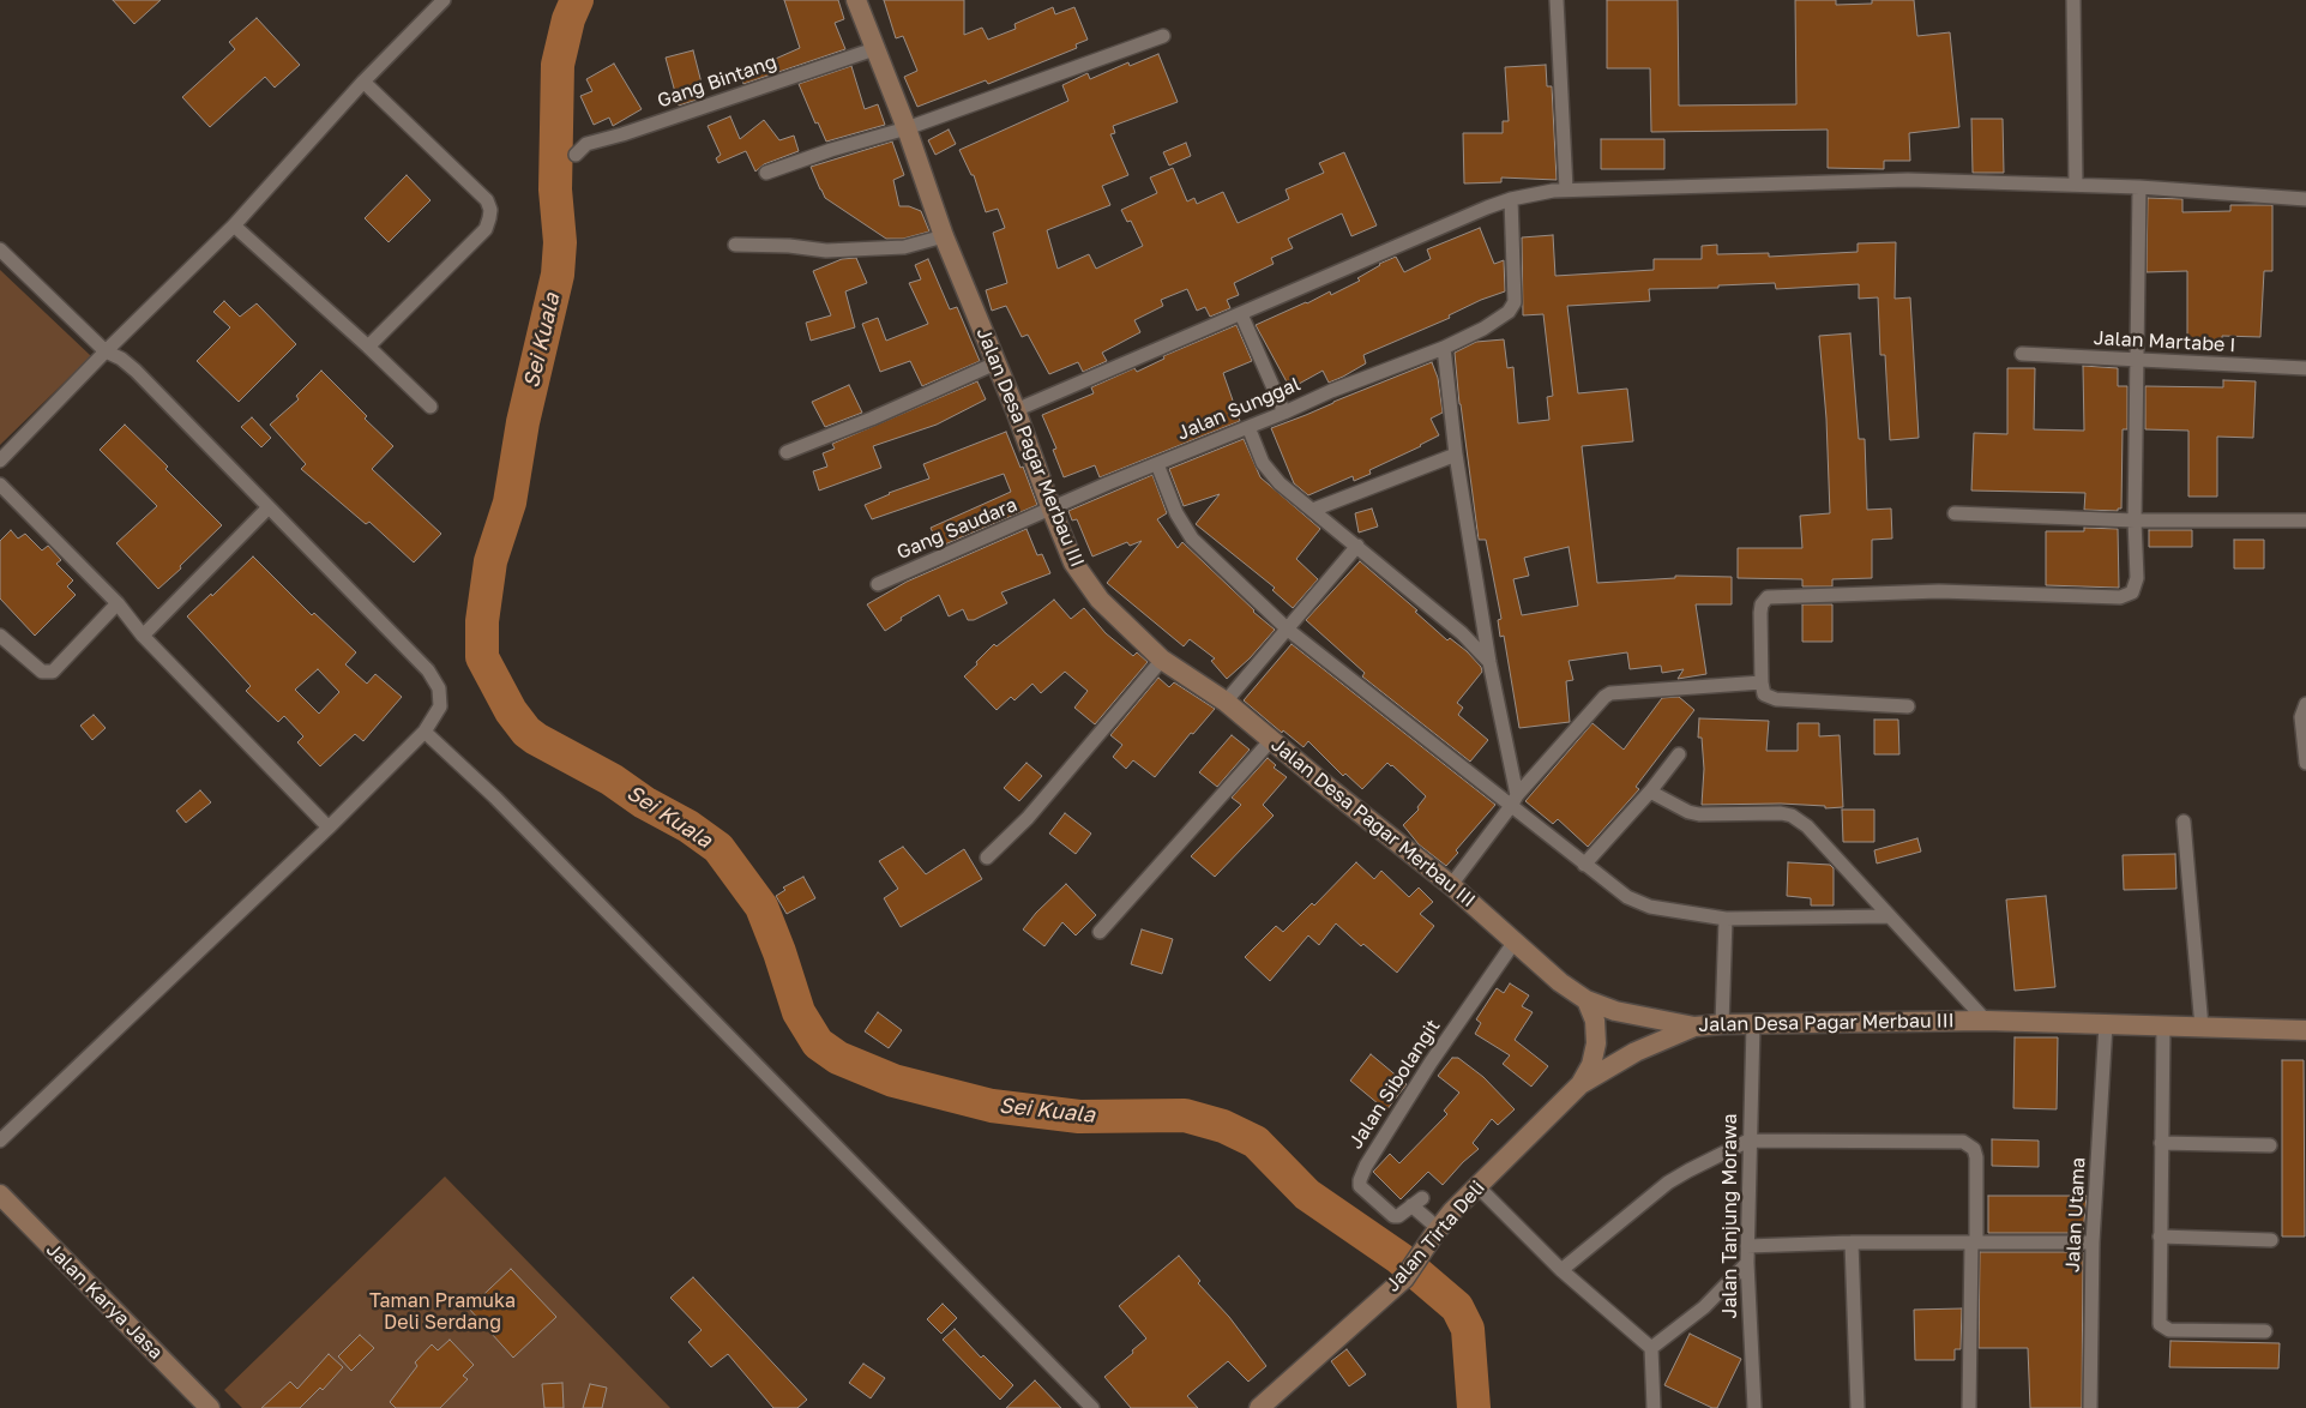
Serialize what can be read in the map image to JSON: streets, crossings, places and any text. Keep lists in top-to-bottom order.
{
  "streets": {
    "street": [
      "Gang Bintang",
      "Jalan Martabe I",
      "Jalan Sunggal",
      "Jalan Desa Pagar Merbau III",
      "Gang Saudara",
      "Jalan Sibolangit",
      "Jalan Utama",
      "Jalan Tanjung Morawa",
      "Jalan Tirta Deli",
      "Jalan Karya Jasa"
    ]
  },
  "crossings": [
    ["Gang Bintang", "Jalan Desa Pagar Merbau III"],
    ["Jalan Sunggal", "Jalan Desa Pagar Merbau III"],
    ["Jalan Sunggal", "Gang Saudara"],
    ["Jalan Desa Pagar Merbau III", "Gang Saudara"],
    ["Jalan Desa Pagar Merbau III", "Jalan Sibolangit"],
    ["Jalan Desa Pagar Merbau III", "Jalan Utama"],
    ["Jalan Desa Pagar Merbau III", "Jalan Tanjung Morawa"],
    ["Jalan Desa Pagar Merbau III", "Jalan Tirta Deli"],
    ["Jalan Sibolangit", "Jalan Tirta Deli"]
  ],
  "water": ["Sei Kuala"],
  "parks": ["Taman Pramuka Deli Serdang"]
}
